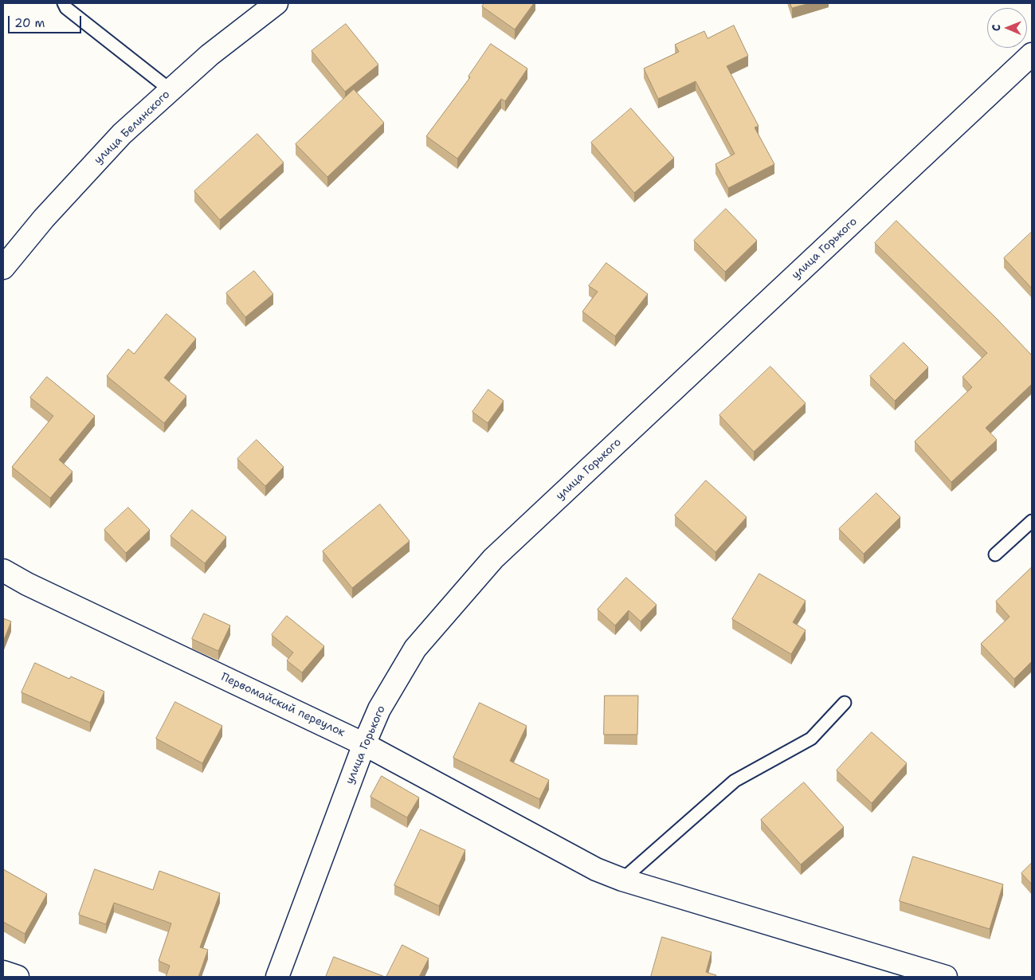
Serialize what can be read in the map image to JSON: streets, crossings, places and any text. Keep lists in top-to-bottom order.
{
  "streets": {
    "street": ["улица Белинского", "улица Горького", "Первомайский переулок"]
  },
  "crossings": [
    ["улица Горького", "Первомайский переулок"]
  ],
  "scale_bar": "20 m",
  "north": "left"
}
